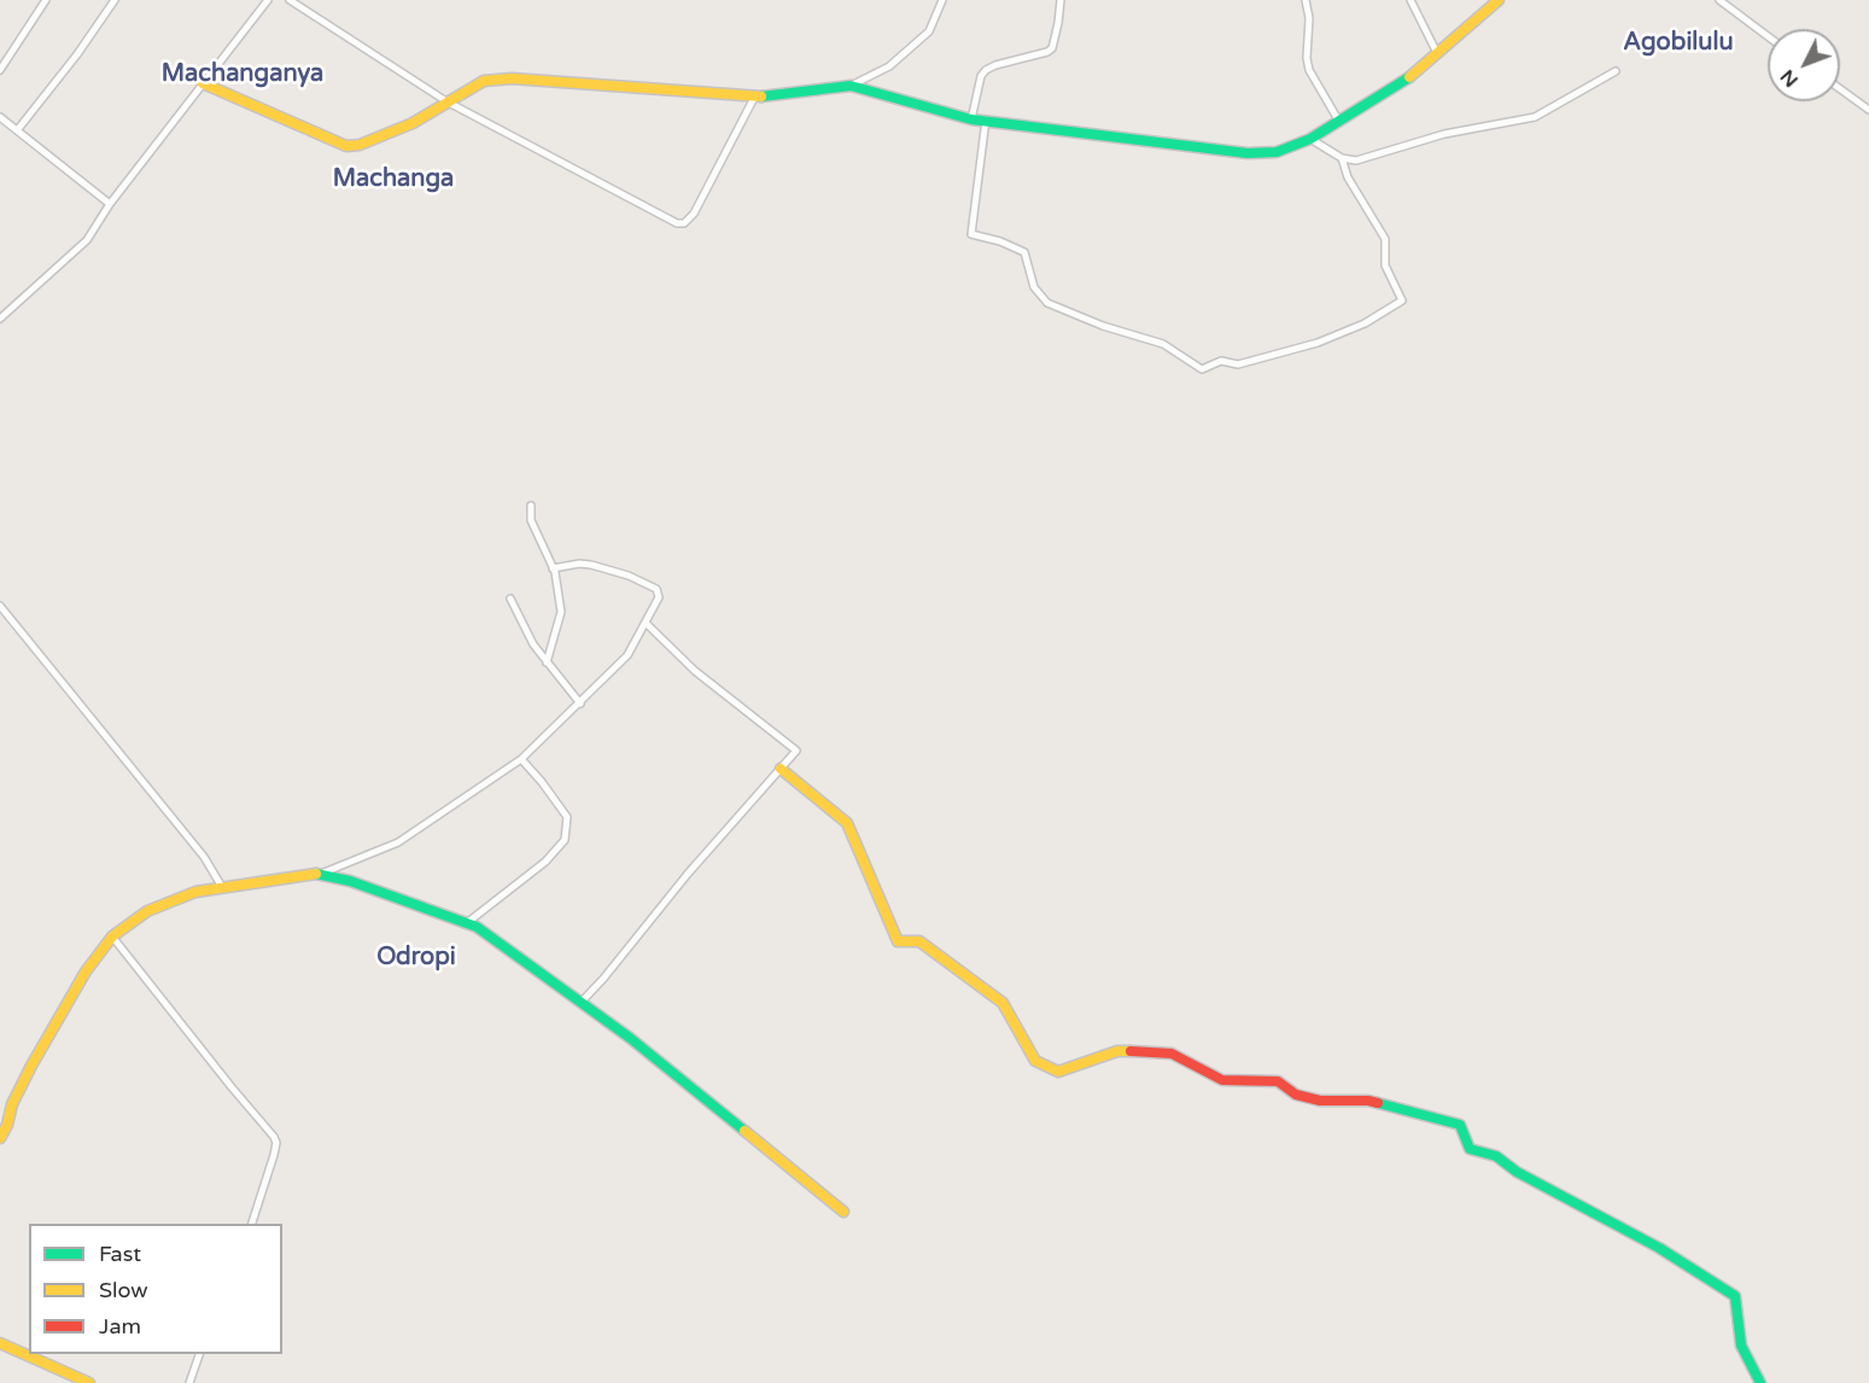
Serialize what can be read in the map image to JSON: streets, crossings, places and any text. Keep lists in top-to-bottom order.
{
  "districts": [
    "Agobilulu",
    "Machanganya",
    "Machanga",
    "Odropi"
  ],
  "legend": ["Fast", "Slow", "Jam"],
  "north": "bottom left"
}
